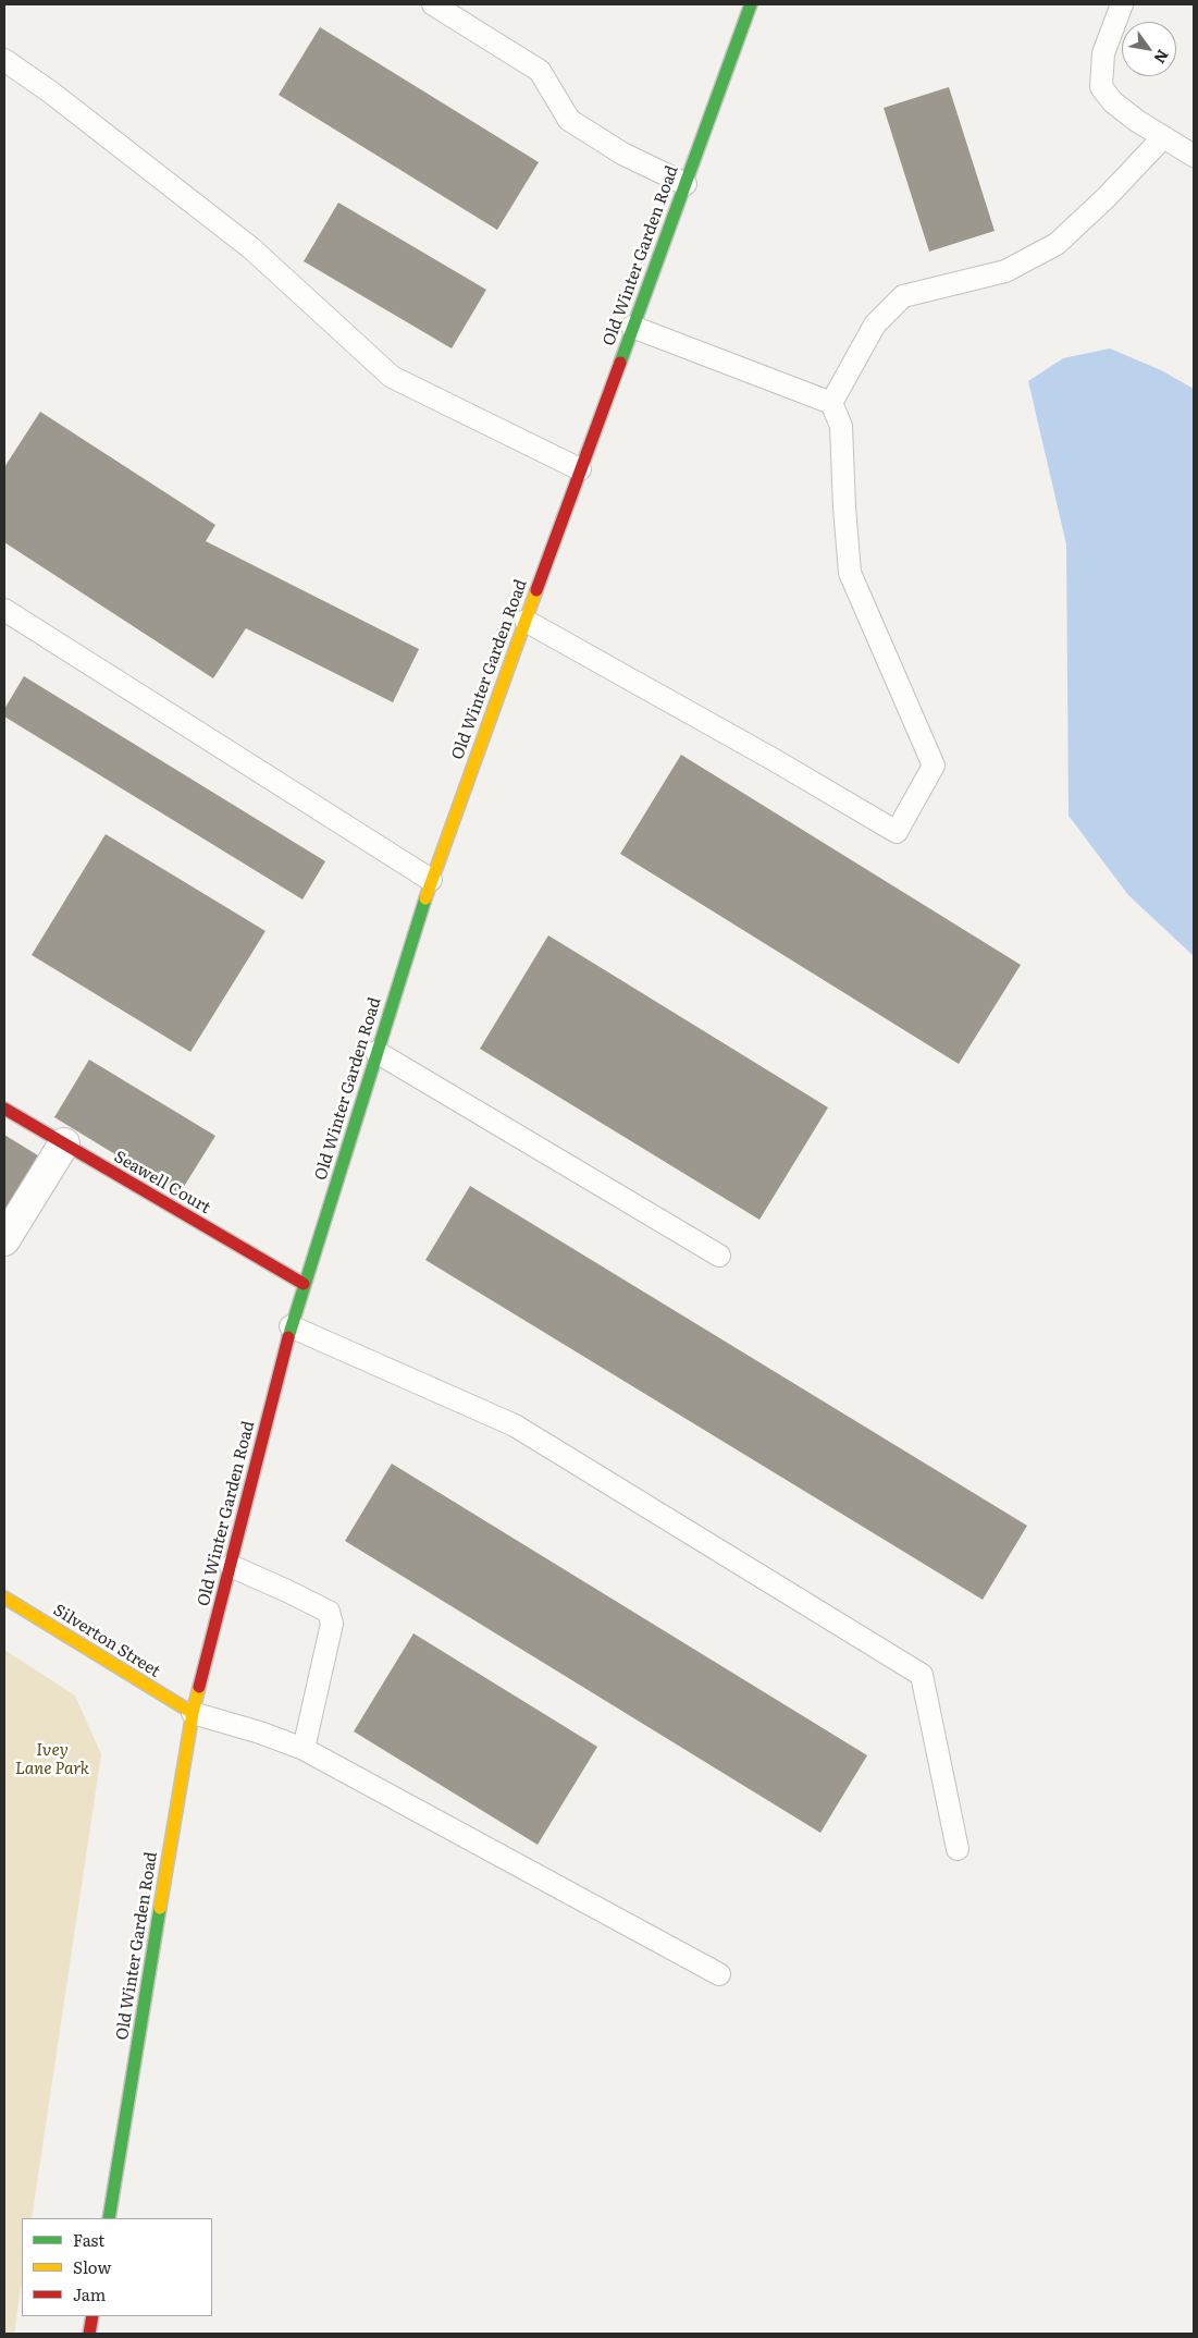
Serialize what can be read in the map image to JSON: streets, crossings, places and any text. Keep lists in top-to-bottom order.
{
  "streets": {
    "main road": ["Old Winter Garden Road", "Seawell Court", "Silverton Street"]
  },
  "crossings": [
    ["Old Winter Garden Road", "Seawell Court"],
    ["Old Winter Garden Road", "Silverton Street"]
  ],
  "parks": ["Ivey Lane Park"],
  "legend": ["Fast", "Slow", "Jam"],
  "north": "bottom right"
}
